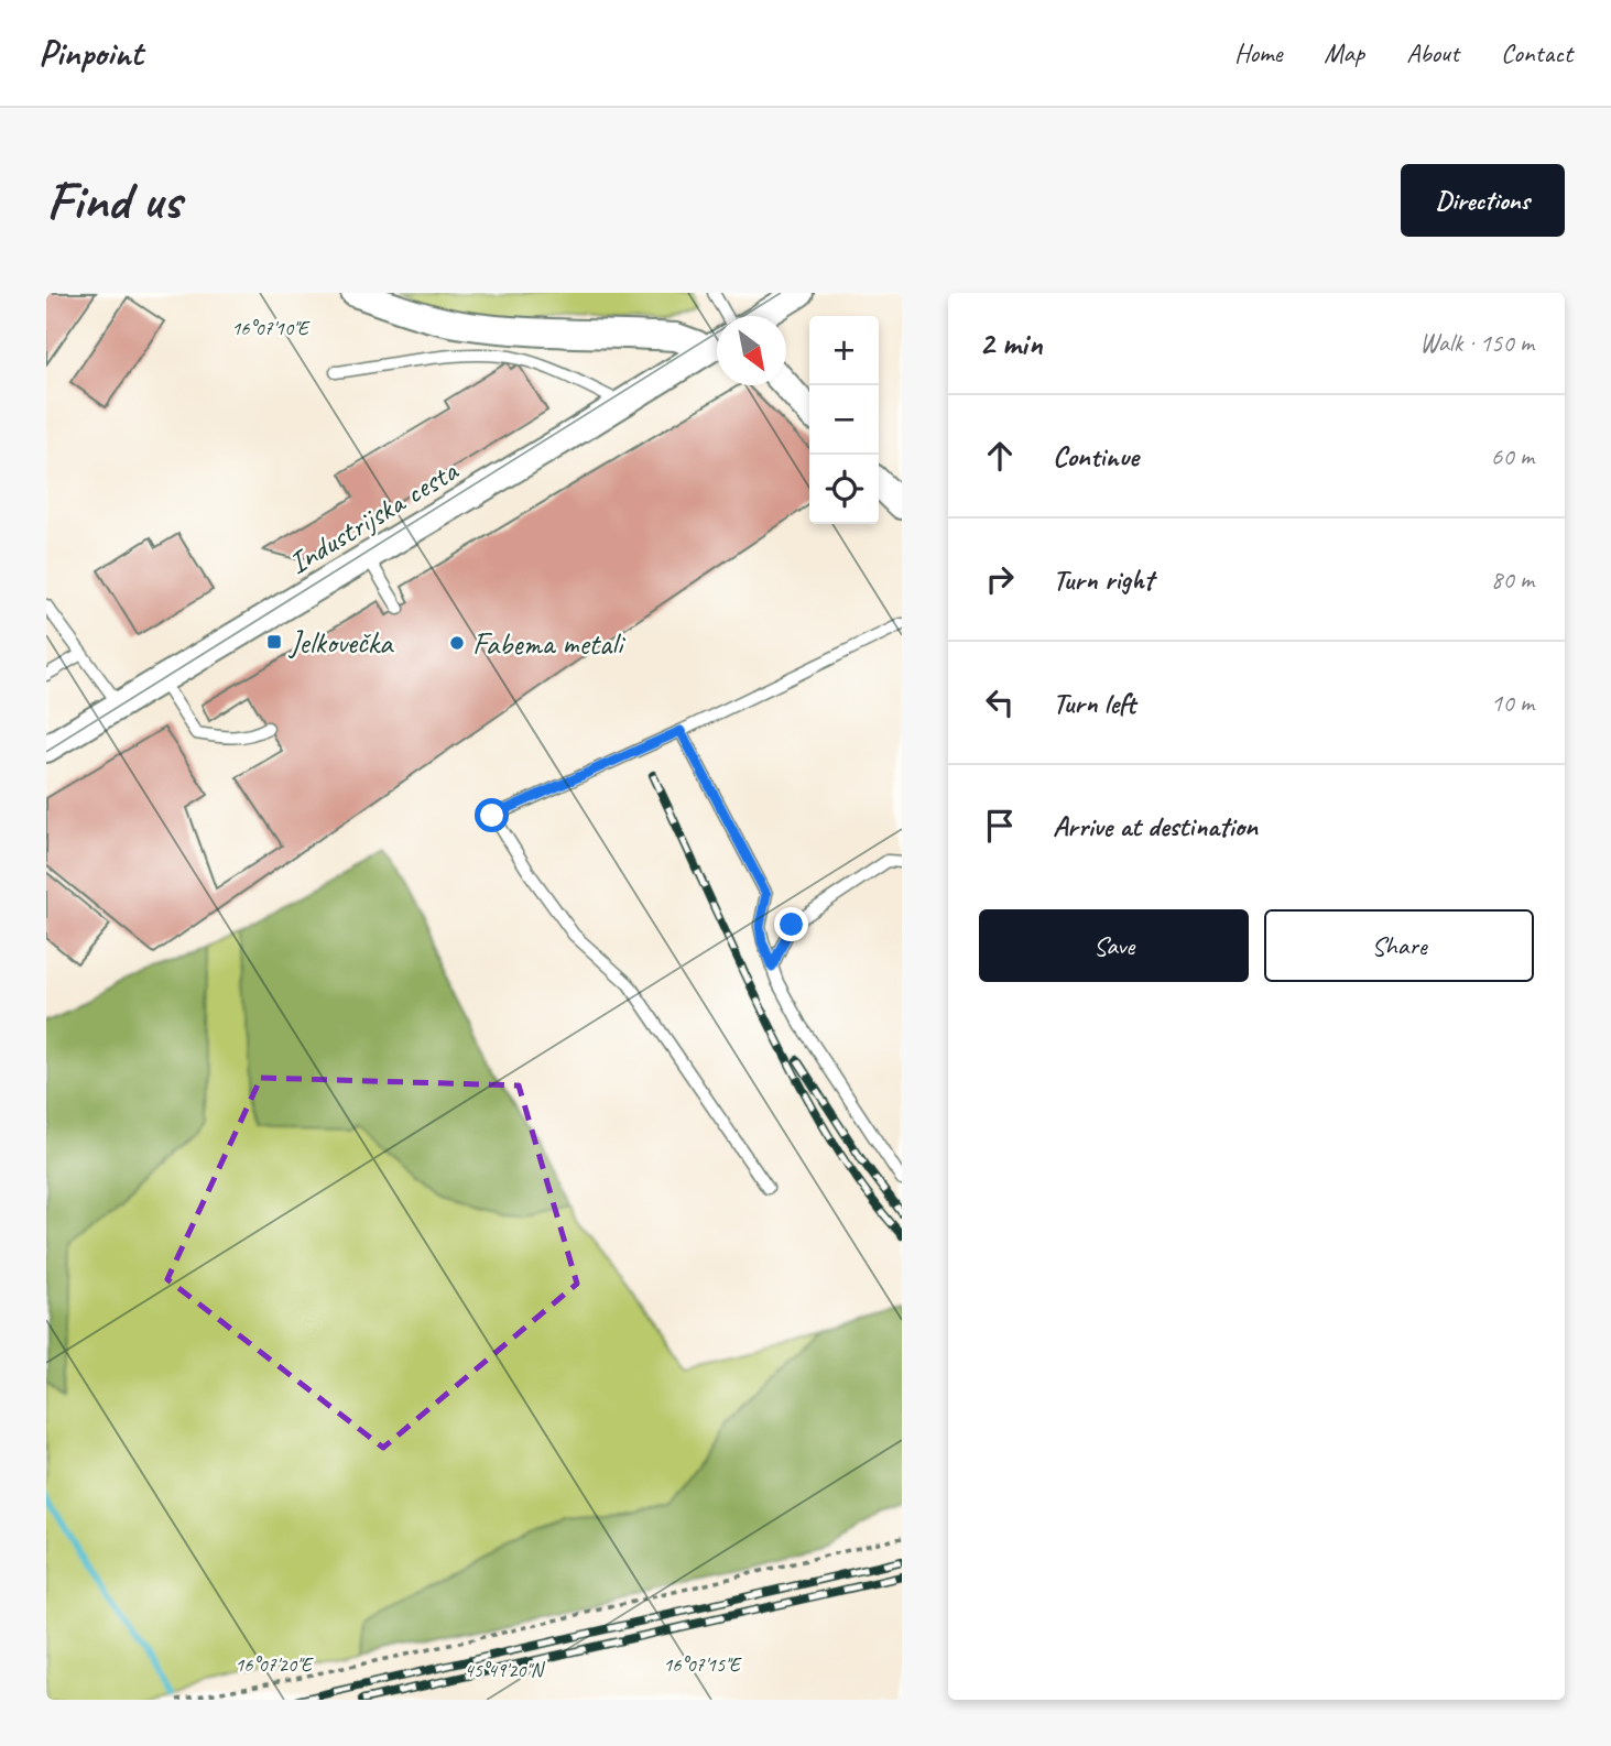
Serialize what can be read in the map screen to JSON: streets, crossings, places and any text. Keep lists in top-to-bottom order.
{
  "streets": {
    "street": ["Industrijska cesta"]
  },
  "places": {
    "transit": ["Jelkovečka"],
    "other": ["Fabema metali"]
  },
  "north": "bottom right",
  "page": {
    "header": "Pinpoint",
    "nav": [
      "Home",
      "Map",
      "About",
      "Contact"
    ],
    "buttons": [
      "Directions",
      ["Save", "Share"]
    ],
    "title": "Find us",
    "heading": ["2 min", "Walk · 150 m"],
    "map_buttons": ["+", "−"],
    "list": [
      ["Continue", "60 m"],
      ["Turn right", "80 m"],
      ["Turn left", "10 m"],
      "Arrive at destination"
    ]
  },
  "coordinates": [
    "16°07'10\"E",
    "16°07'20\"E",
    "16°07'15\"E",
    "45°49'20\"N"
  ]
}
